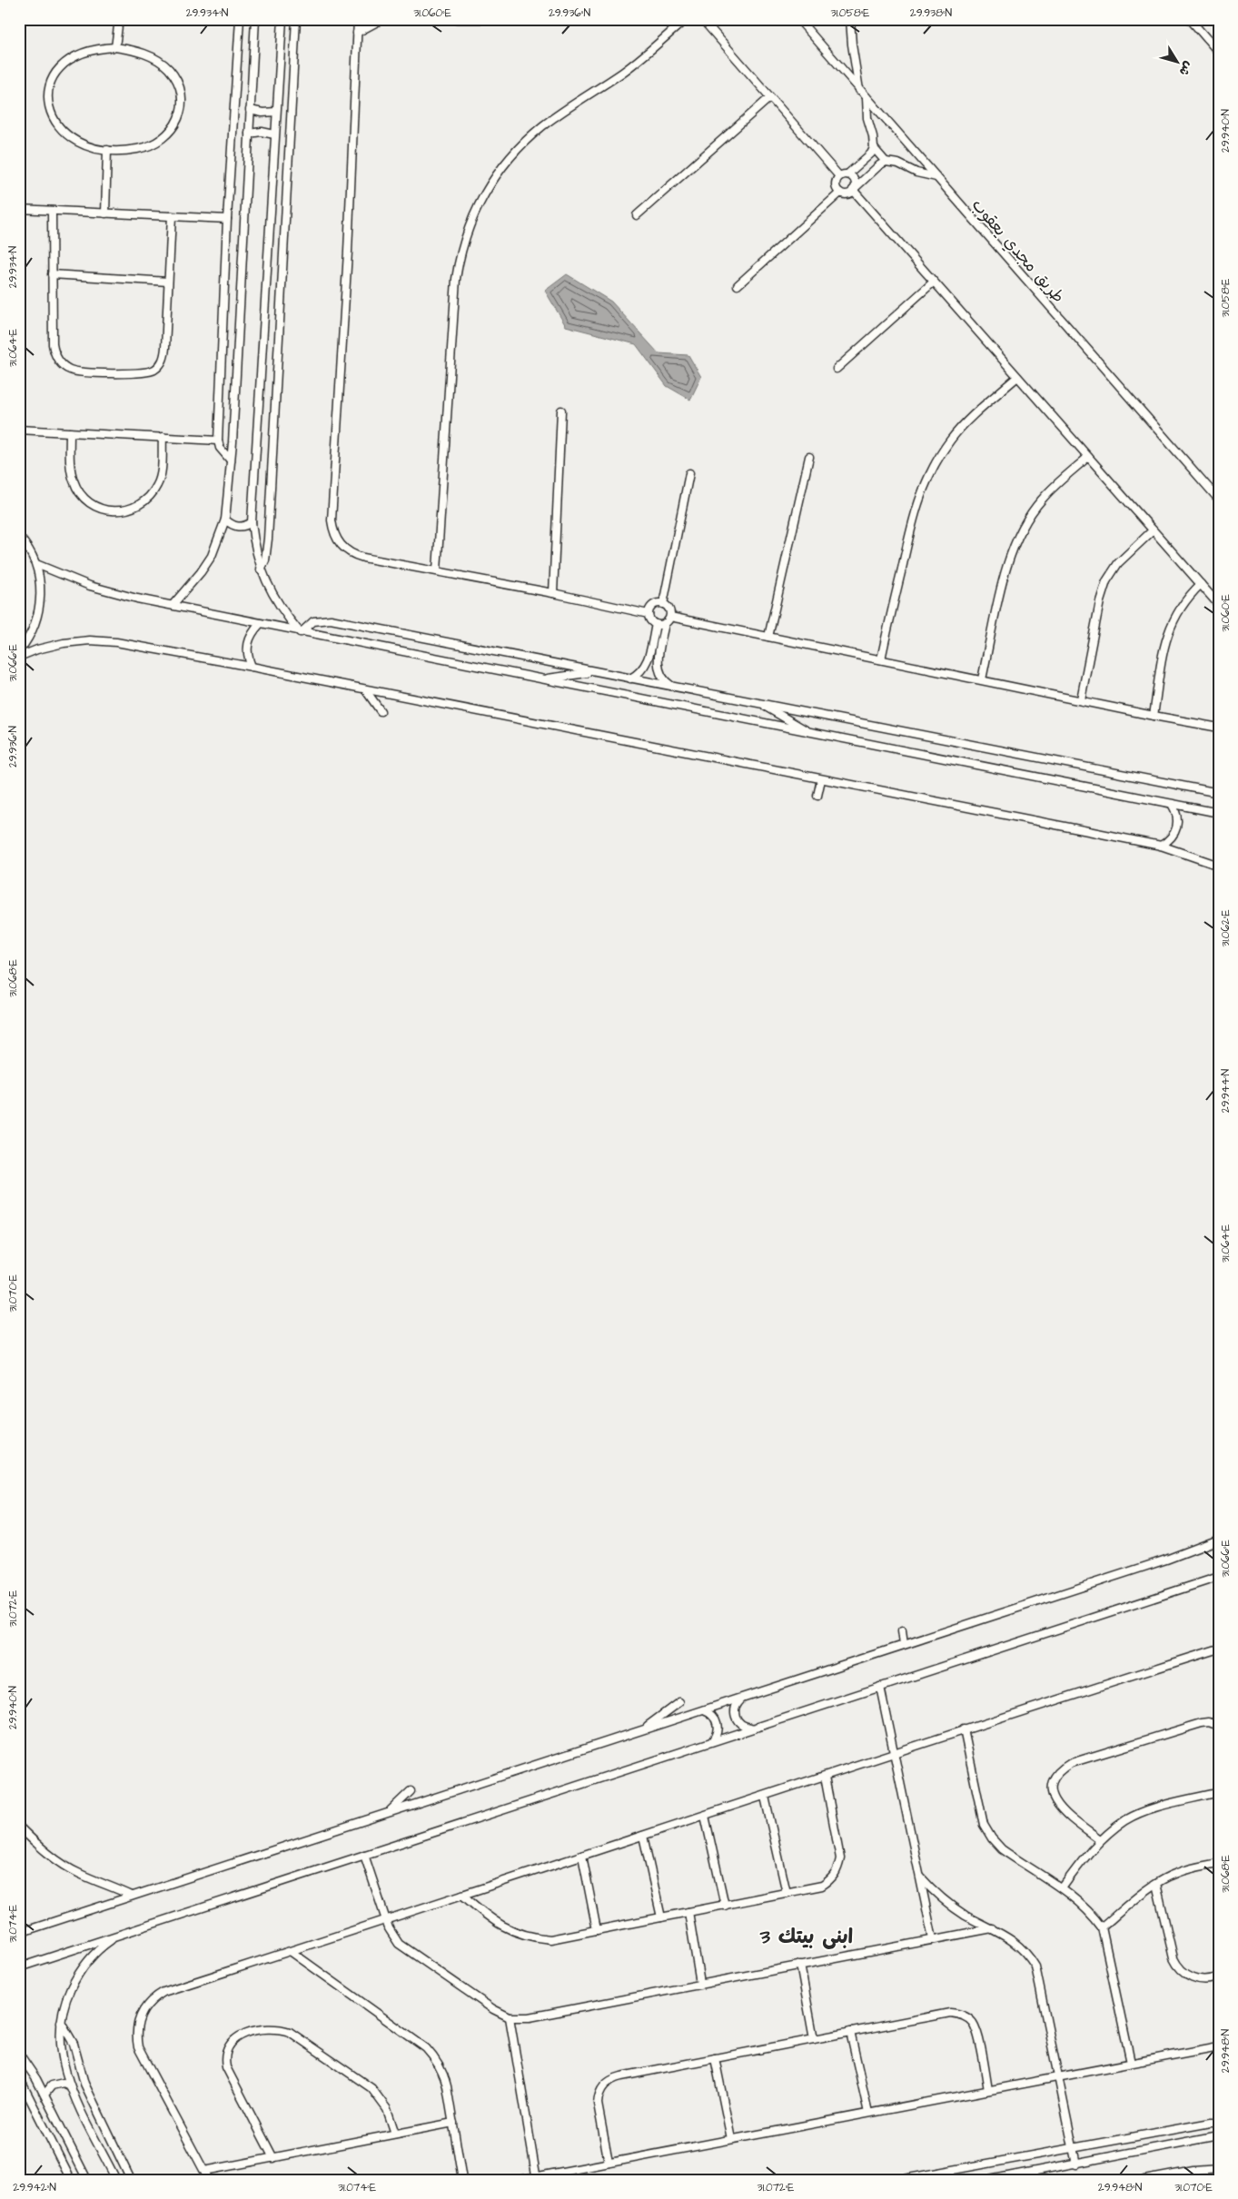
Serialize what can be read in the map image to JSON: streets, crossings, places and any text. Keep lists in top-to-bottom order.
{
  "streets": {
    "street": ["طريق مجدي يعقوب"]
  },
  "districts": ["ابنى بيتك 3"],
  "north": "bottom right",
  "coordinates": [
    "29.934°N",
    "31.060°E",
    "29.936°N",
    "31.058°E",
    "29.938°N",
    "29.940°N",
    "31.064°E",
    "31.066°E",
    "31.062°E",
    "31.068°E",
    "29.944°N",
    "31.070°E",
    "31.072°E",
    "31.074°E",
    "29.948°N",
    "29.942°N"
  ]
}
